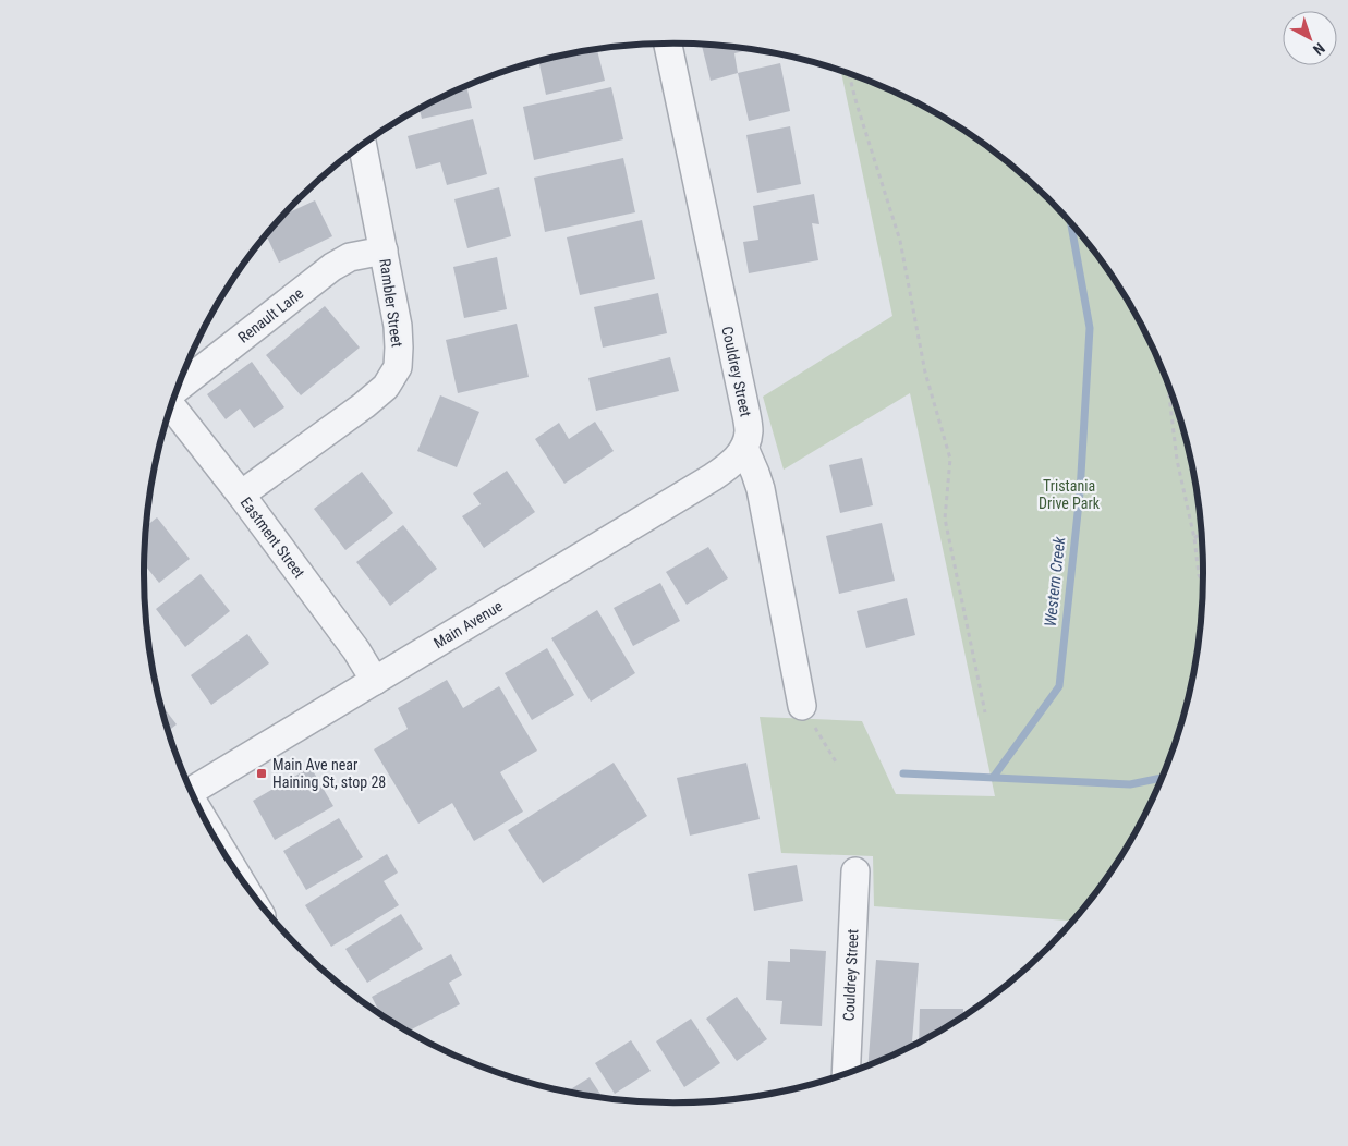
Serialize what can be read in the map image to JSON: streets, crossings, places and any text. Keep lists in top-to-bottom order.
{
  "streets": {
    "street": [
      "Rambler Street",
      "Renault Lane",
      "Couldrey Street",
      "Eastment Street",
      "Main Avenue"
    ]
  },
  "crossings": [
    ["Rambler Street", "Renault Lane"],
    ["Rambler Street", "Eastment Street"],
    ["Couldrey Street", "Main Avenue"],
    ["Eastment Street", "Main Avenue"]
  ],
  "water": ["Western Creek"],
  "parks": ["Tristania Drive Park"],
  "places": {
    "transit": ["Main Ave near Haining St, stop 28"]
  },
  "north": "bottom right"
}
